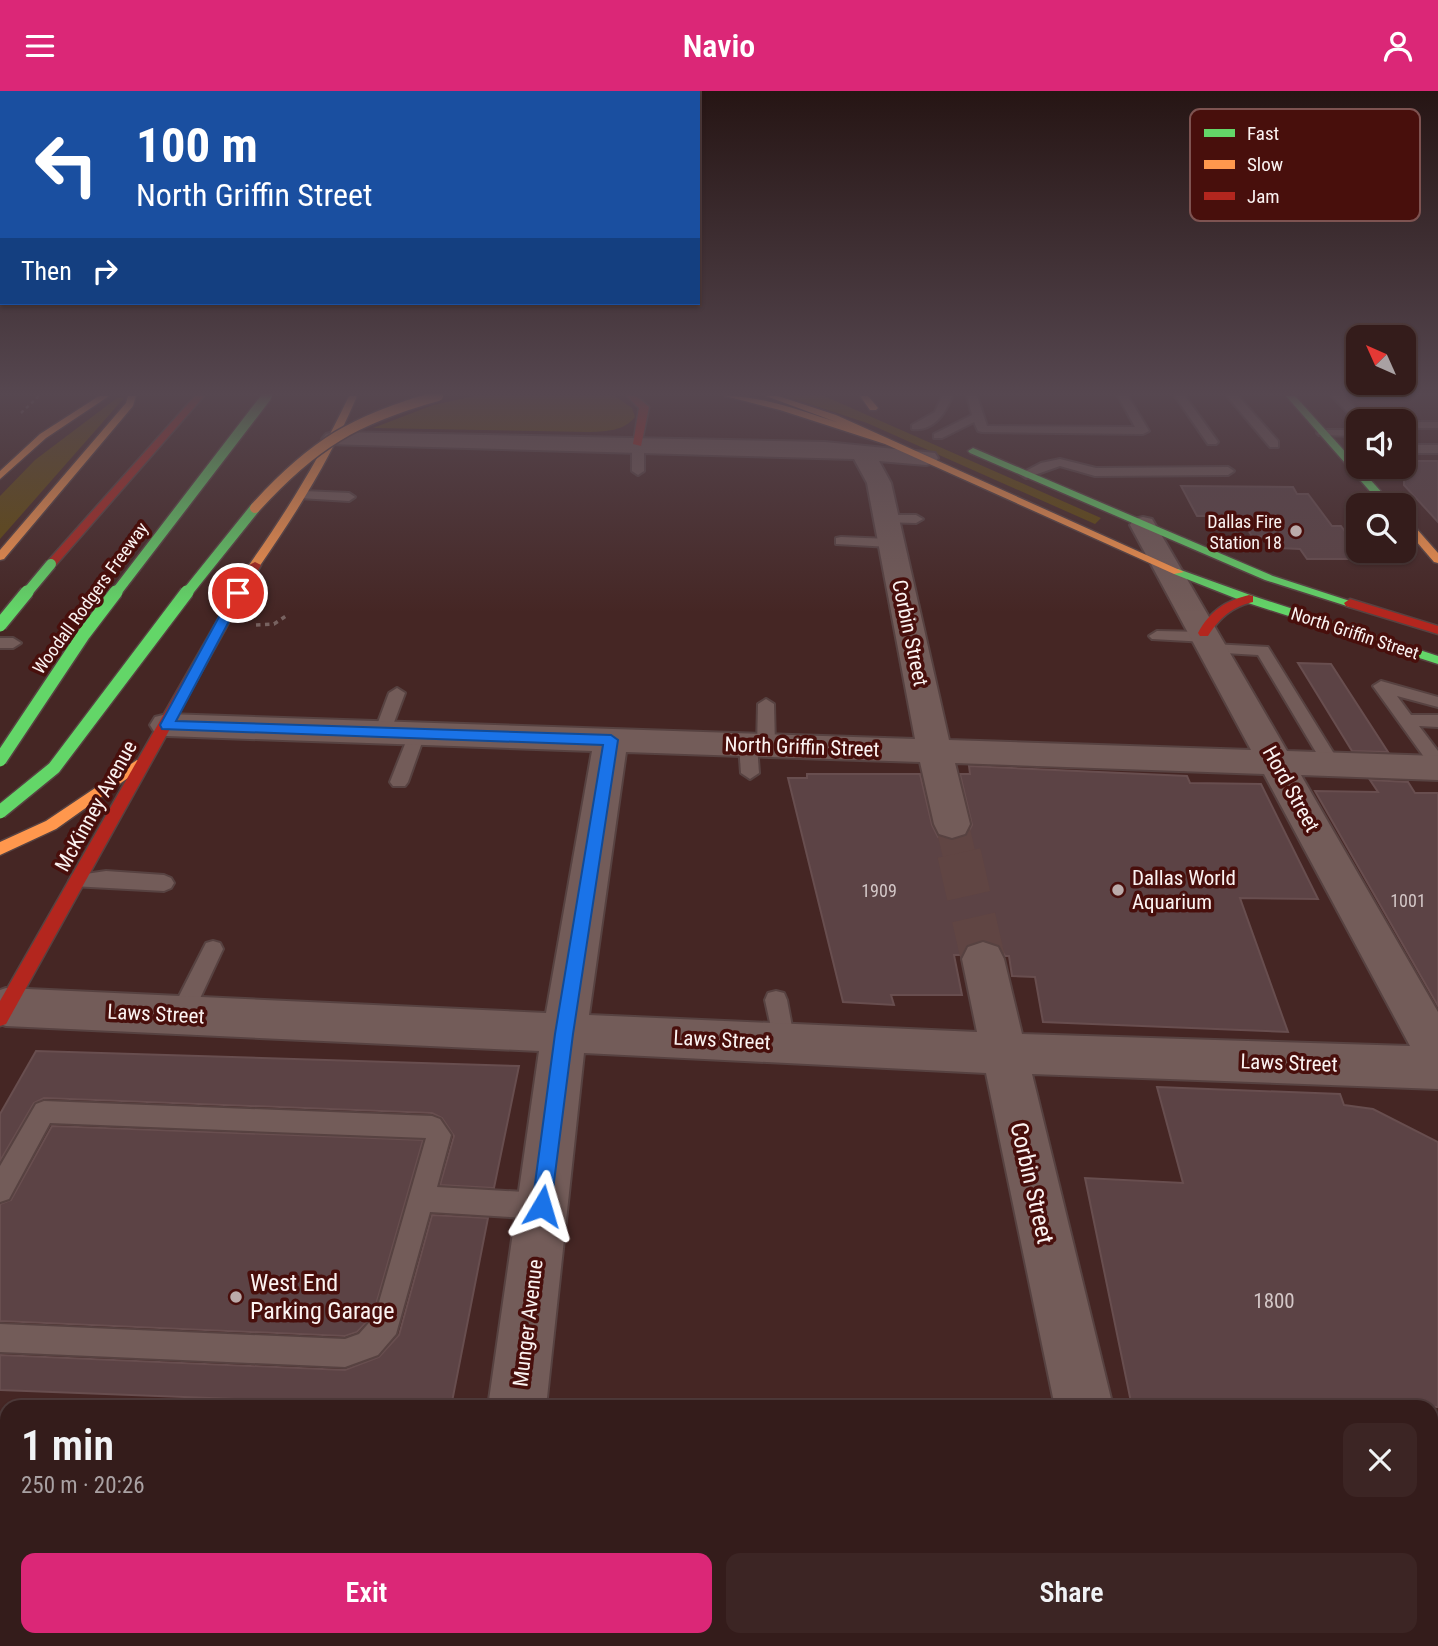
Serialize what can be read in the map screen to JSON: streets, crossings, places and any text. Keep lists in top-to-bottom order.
{
  "streets": {
    "main road": ["Woodall Rodgers Freeway", "North Griffin Street", "McKinney Avenue"],
    "street": [
      "Corbin Street",
      "Hord Street",
      "Laws Street",
      "Munger Avenue"
    ]
  },
  "crossings": [
    ["Corbin Street", "North Griffin Street"],
    ["Corbin Street", "Laws Street"],
    ["North Griffin Street", "Hord Street"],
    ["North Griffin Street", "McKinney Avenue"],
    ["North Griffin Street", "Munger Avenue"],
    ["McKinney Avenue", "Laws Street"],
    ["Laws Street", "Munger Avenue"]
  ],
  "places": ["Dallas Fire Station 18", "Dallas World Aquarium", "West End Parking Garage"],
  "house_numbers": ["1909", "1001", "1800"],
  "legend": ["Fast", "Slow", "Jam"],
  "north": "top left",
  "page": {
    "header": "Navio",
    "turn": ["100 m", "North Griffin Street"],
    "then": "Then",
    "heading": ["1 min", "250 m · 20:26"],
    "buttons": ["Exit", "Share"]
  }
}
